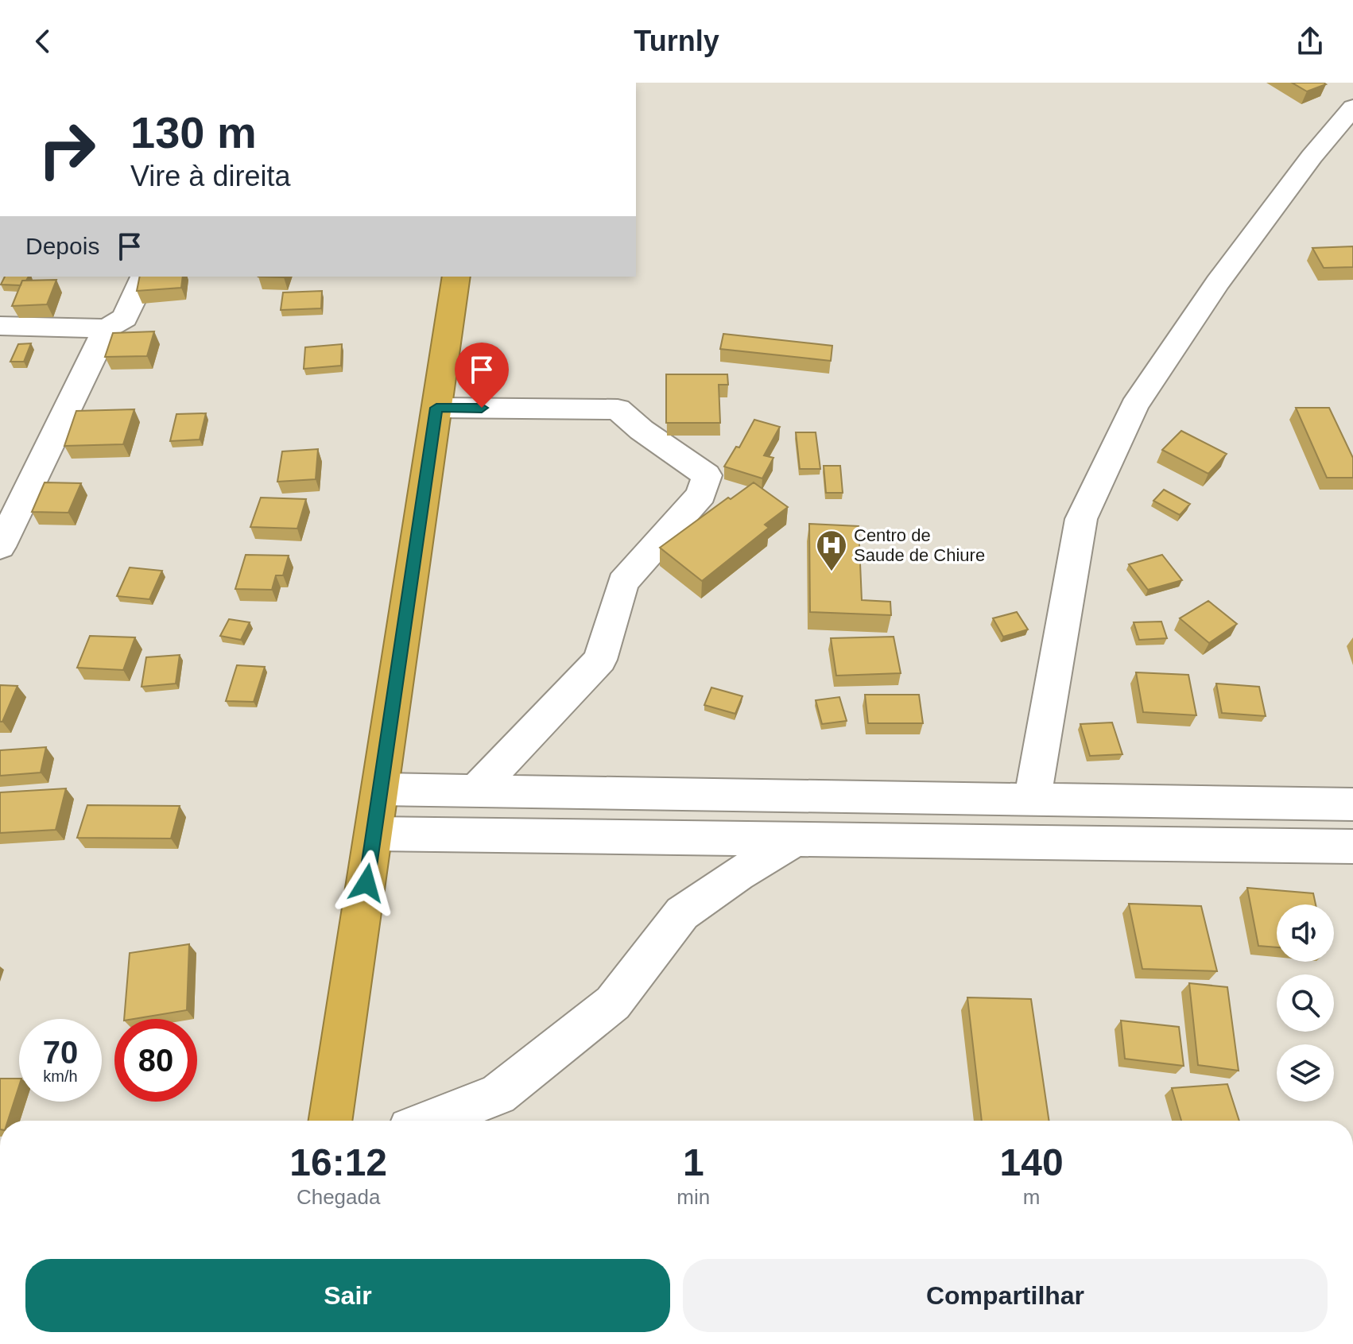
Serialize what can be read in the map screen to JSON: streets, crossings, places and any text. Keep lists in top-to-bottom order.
{
  "places": {
    "hospital": ["Centro de Saude de Chiure"]
  },
  "page": {
    "header": "Turnly",
    "turn": ["130 m", "Vire à direita"],
    "then": "Depois",
    "speed": "70 km/h",
    "limit": "80",
    "eta": [
      "16:12",
      "Chegada",
      "1",
      "min",
      "140",
      "m"
    ],
    "buttons": ["Sair", "Compartilhar"]
  }
}
